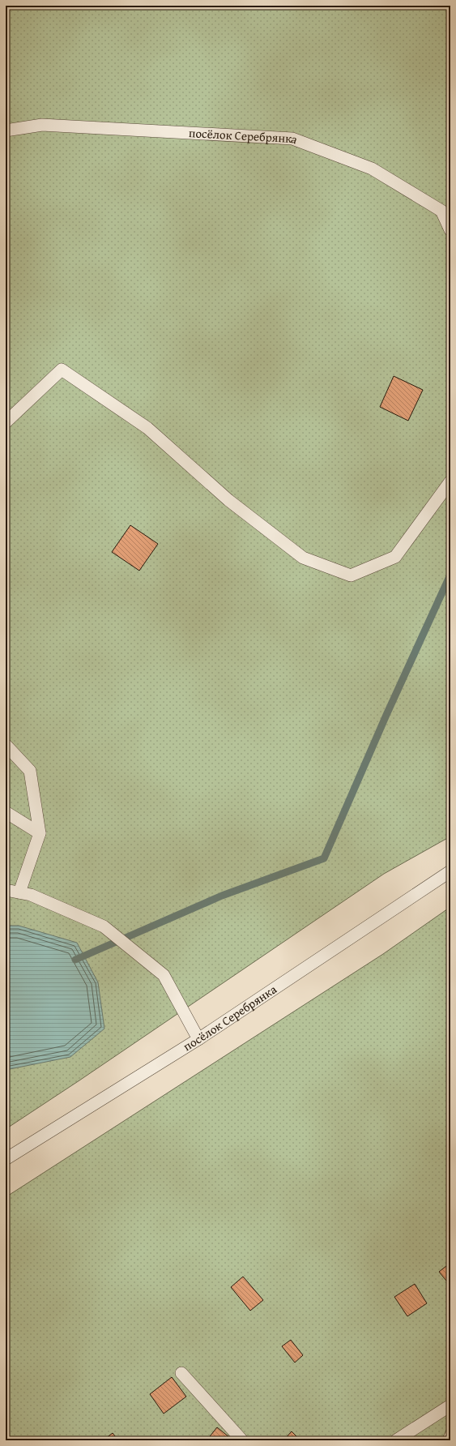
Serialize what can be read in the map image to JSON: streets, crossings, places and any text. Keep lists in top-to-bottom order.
{
  "streets": {
    "lane": ["посёлок Серебрянка"]
  }
}
